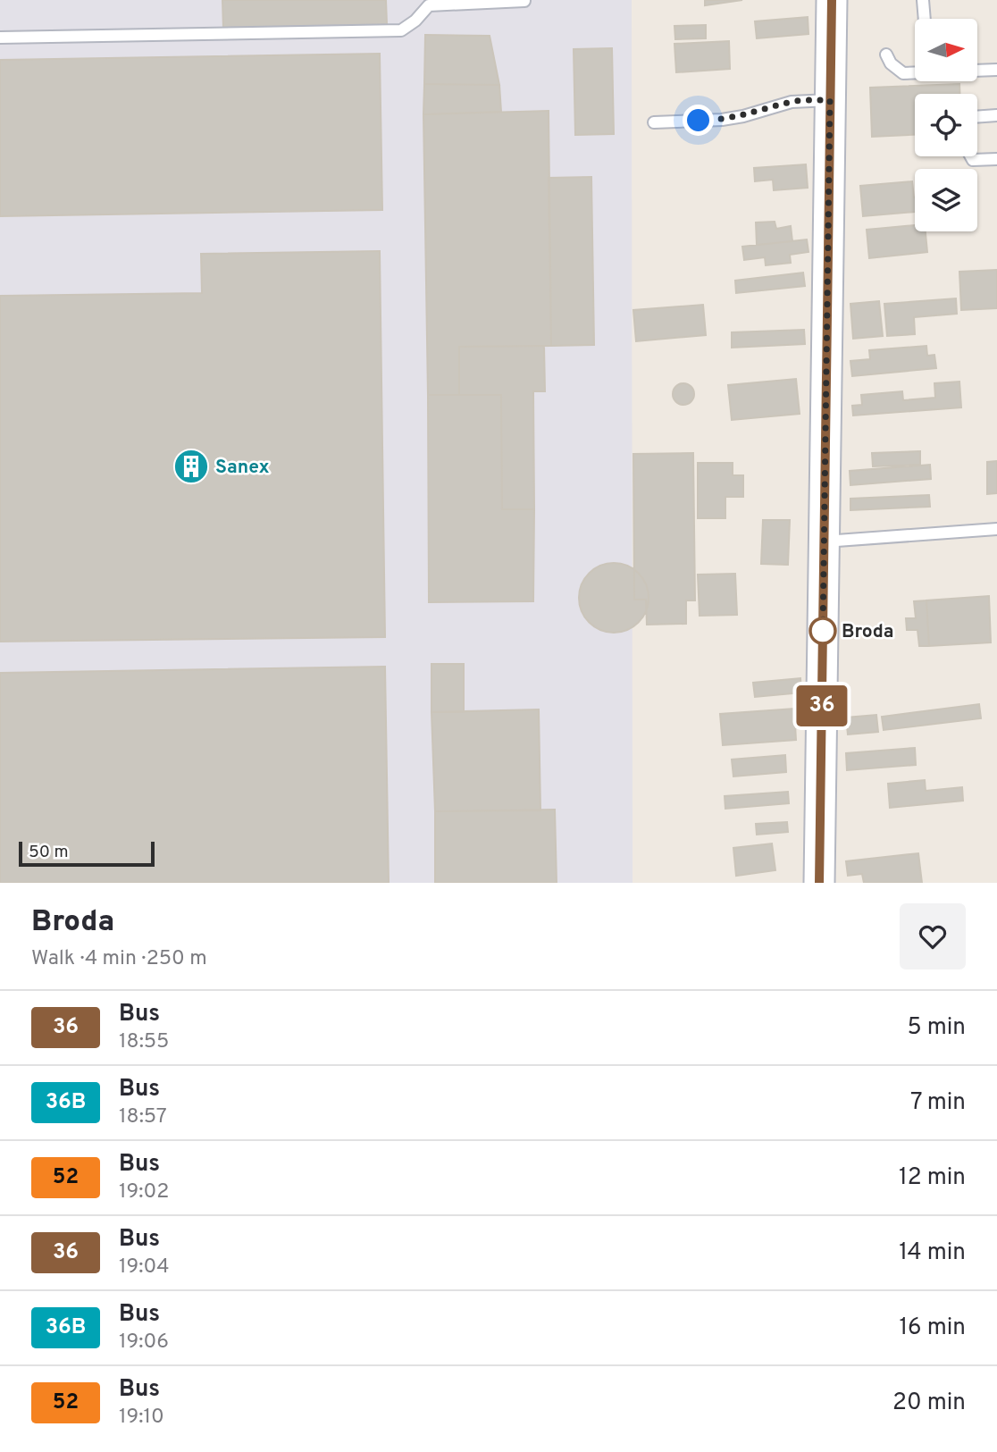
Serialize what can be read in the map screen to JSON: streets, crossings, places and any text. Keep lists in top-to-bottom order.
{
  "places": {
    "building": ["Sanex"],
    "other": ["Broda"]
  },
  "lines": ["bus line 36"],
  "scale_bar": "50 m",
  "north": "right",
  "page": {
    "on_map": "36",
    "scale": "50 m",
    "heading": ["Broda", "Walk · 4 min · 250 m"],
    "list": [
      {
        "mark": "36",
        "name": "Bus",
        "note": "18:55",
        "value": "5 min"
      },
      {
        "mark": "36B",
        "name": "Bus",
        "note": "18:57",
        "value": "7 min"
      },
      {
        "mark": "52",
        "name": "Bus",
        "note": "19:02",
        "value": "12 min"
      },
      {
        "mark": "36",
        "name": "Bus",
        "note": "19:04",
        "value": "14 min"
      },
      {
        "mark": "36B",
        "name": "Bus",
        "note": "19:06",
        "value": "16 min"
      },
      {
        "mark": "52",
        "name": "Bus",
        "note": "19:10",
        "value": "20 min"
      }
    ]
  }
}
